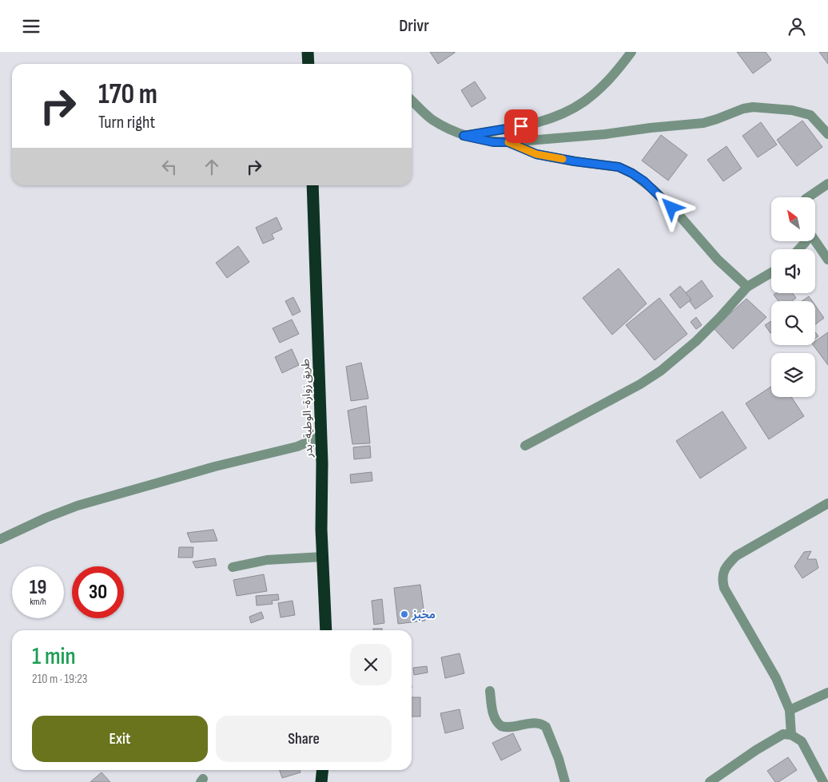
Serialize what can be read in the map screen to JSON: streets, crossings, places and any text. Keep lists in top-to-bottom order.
{
  "streets": {
    "highway": ["طريق زوارة- الوطية- بدر"]
  },
  "places": ["مخبز"],
  "north": "top left",
  "page": {
    "header": "Drivr",
    "turn": ["170 m", "Turn right"],
    "speed": "19 km/h",
    "limit": "30",
    "heading": ["1 min", "210 m · 19:23"],
    "buttons": ["Exit", "Share"]
  }
}
